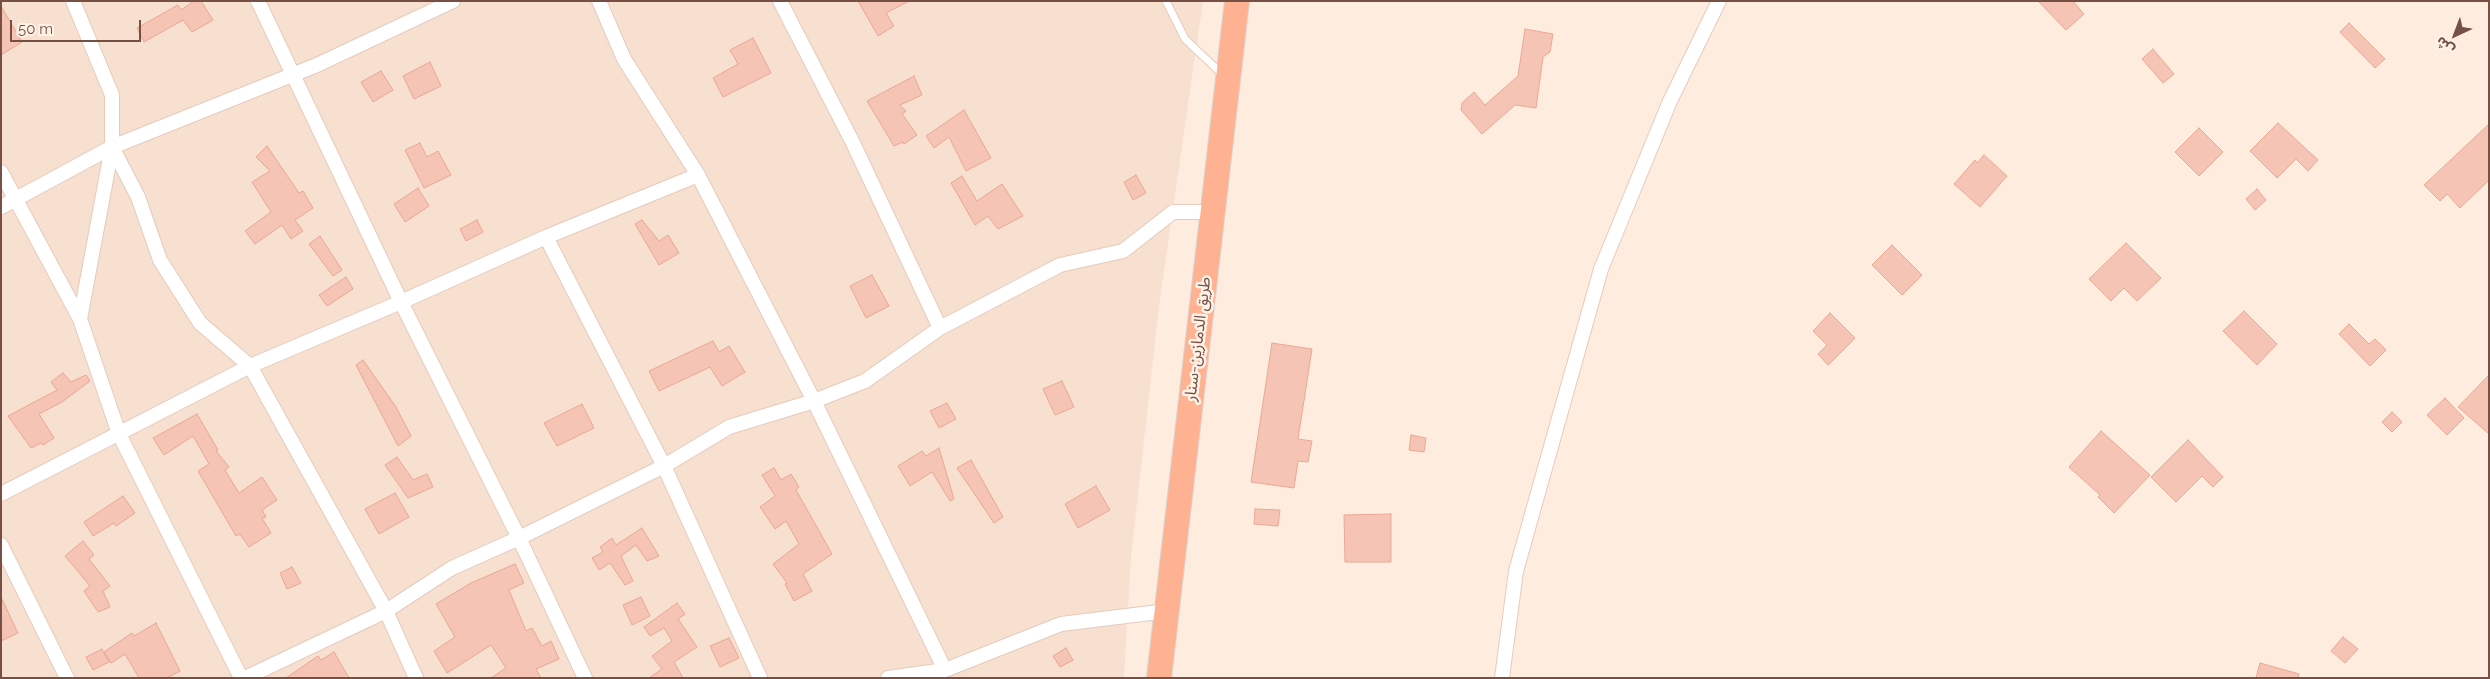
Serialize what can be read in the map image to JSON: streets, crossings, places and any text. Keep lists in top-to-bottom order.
{
  "streets": {
    "highway": ["طريق الدمازين-سنار"]
  },
  "scale_bar": "50 m",
  "north": "bottom left"
}
